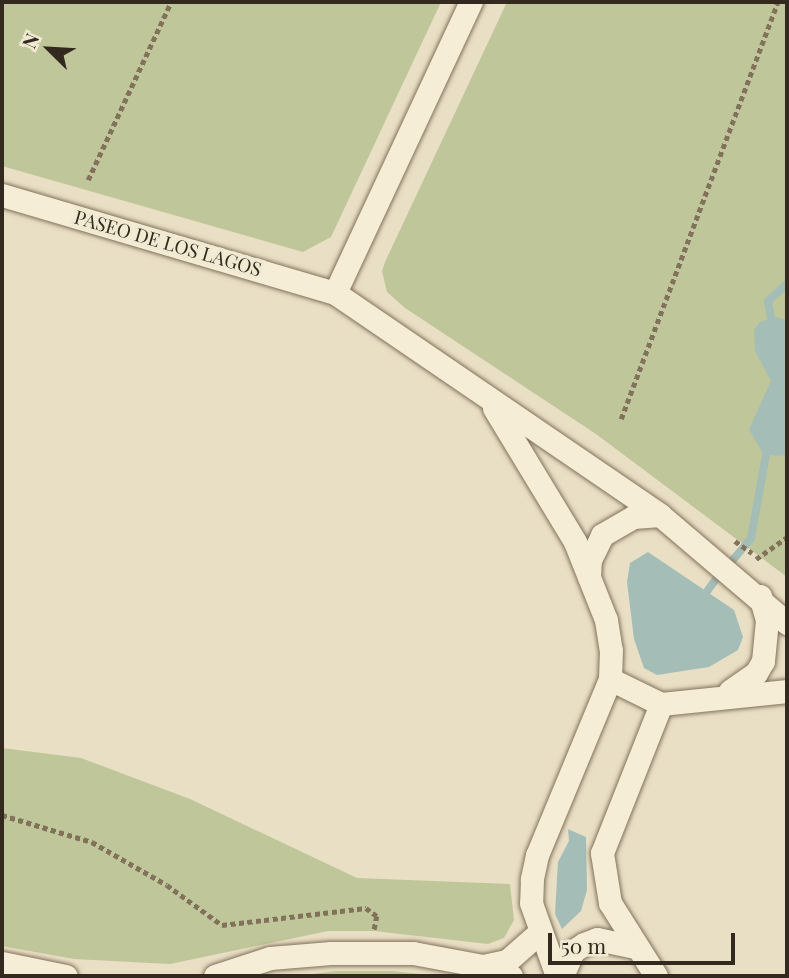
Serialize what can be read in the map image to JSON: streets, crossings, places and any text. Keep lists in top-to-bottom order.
{
  "streets": {
    "street": ["PASEO DE LOS LAGOS"]
  },
  "scale_bar": "50 m",
  "north": "top left"
}
